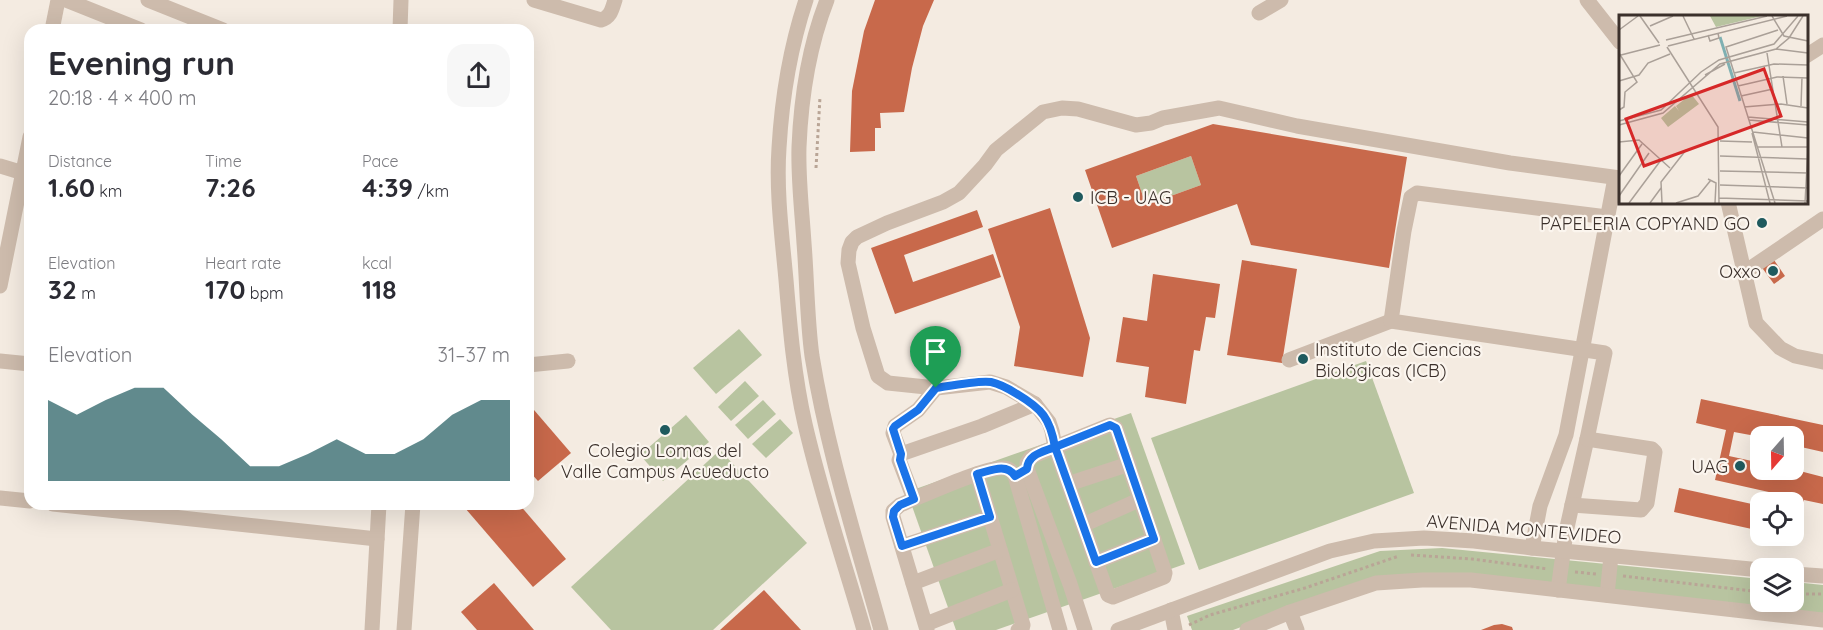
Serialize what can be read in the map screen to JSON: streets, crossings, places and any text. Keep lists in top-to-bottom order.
{
  "streets": {
    "street": ["AVENIDA MONTEVIDEO"]
  },
  "places": [
    "ICB - UAG",
    "PAPELERIA COPYAND GO",
    "Oxxo",
    "Instituto de Ciencias Biológicas (ICB)",
    "Colegio Lomas del Valle Campus Acueducto",
    "UAG"
  ],
  "north": "bottom",
  "page": {
    "heading": ["Evening run", "20:18 · 4 × 400 m"],
    "stats": [
      ["Distance", "1.60 km"],
      ["Time", "7:26"],
      ["Pace", "4:39 /km"],
      ["Elevation", "32 m"],
      ["Heart rate", "170 bpm"],
      ["kcal", "118"]
    ],
    "chart": ["Elevation", "31–37 m"]
  }
}
